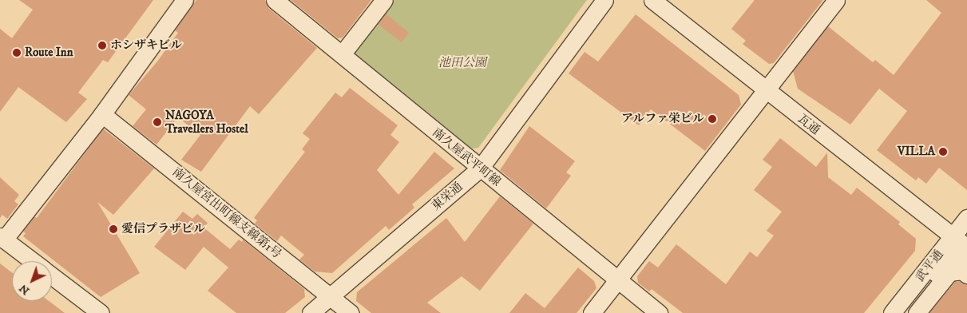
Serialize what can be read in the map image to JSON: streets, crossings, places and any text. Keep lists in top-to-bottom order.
{
  "streets": {
    "street": [
      "瓦通",
      "南久屋武平町線",
      "東栄通",
      "南久屋宮出町線支線第1号",
      "武平通"
    ]
  },
  "crossings": [
    ["瓦通", "武平通"],
    ["南久屋武平町線", "東栄通"],
    ["東栄通", "南久屋宮出町線支線第1号"]
  ],
  "parks": ["池田公園"],
  "places": [
    "ホシザキビル",
    "Route Inn",
    "アルファ栄ビル",
    "NAGOYA Travellers Hostel",
    "VILLA",
    "愛信プラザビル"
  ],
  "north": "bottom left"
}
